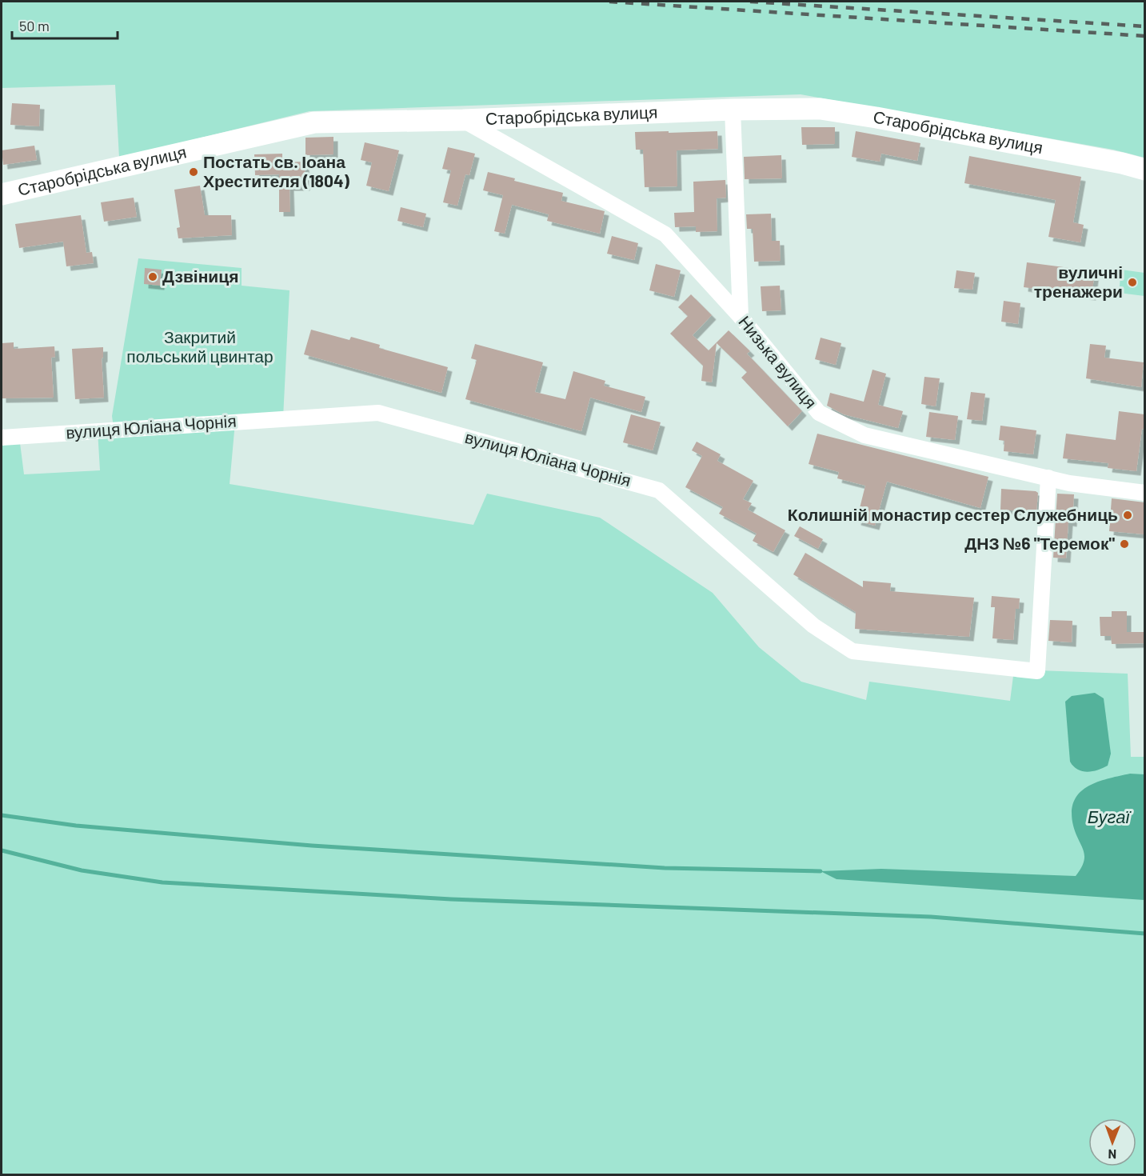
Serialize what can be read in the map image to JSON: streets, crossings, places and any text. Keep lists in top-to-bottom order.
{
  "streets": {
    "street": ["Старобрідська вулиця", "Низька вулиця", "вулиця Юліана Чорнія"]
  },
  "crossings": [
    ["Старобрідська вулиця", "Низька вулиця"],
    ["Низька вулиця", "вулиця Юліана Чорнія"]
  ],
  "water": ["Бугаї"],
  "parks": ["Закритий польський цвинтар"],
  "places": [
    "Постать св. Іоана Хрестителя (1804)",
    "Дзвіниця",
    "вуличні тренажери",
    "Колишній монастир сестер Служебниць",
    "ДНЗ №6 \"Теремок\""
  ],
  "scale_bar": "50 m",
  "north": "bottom"
}
